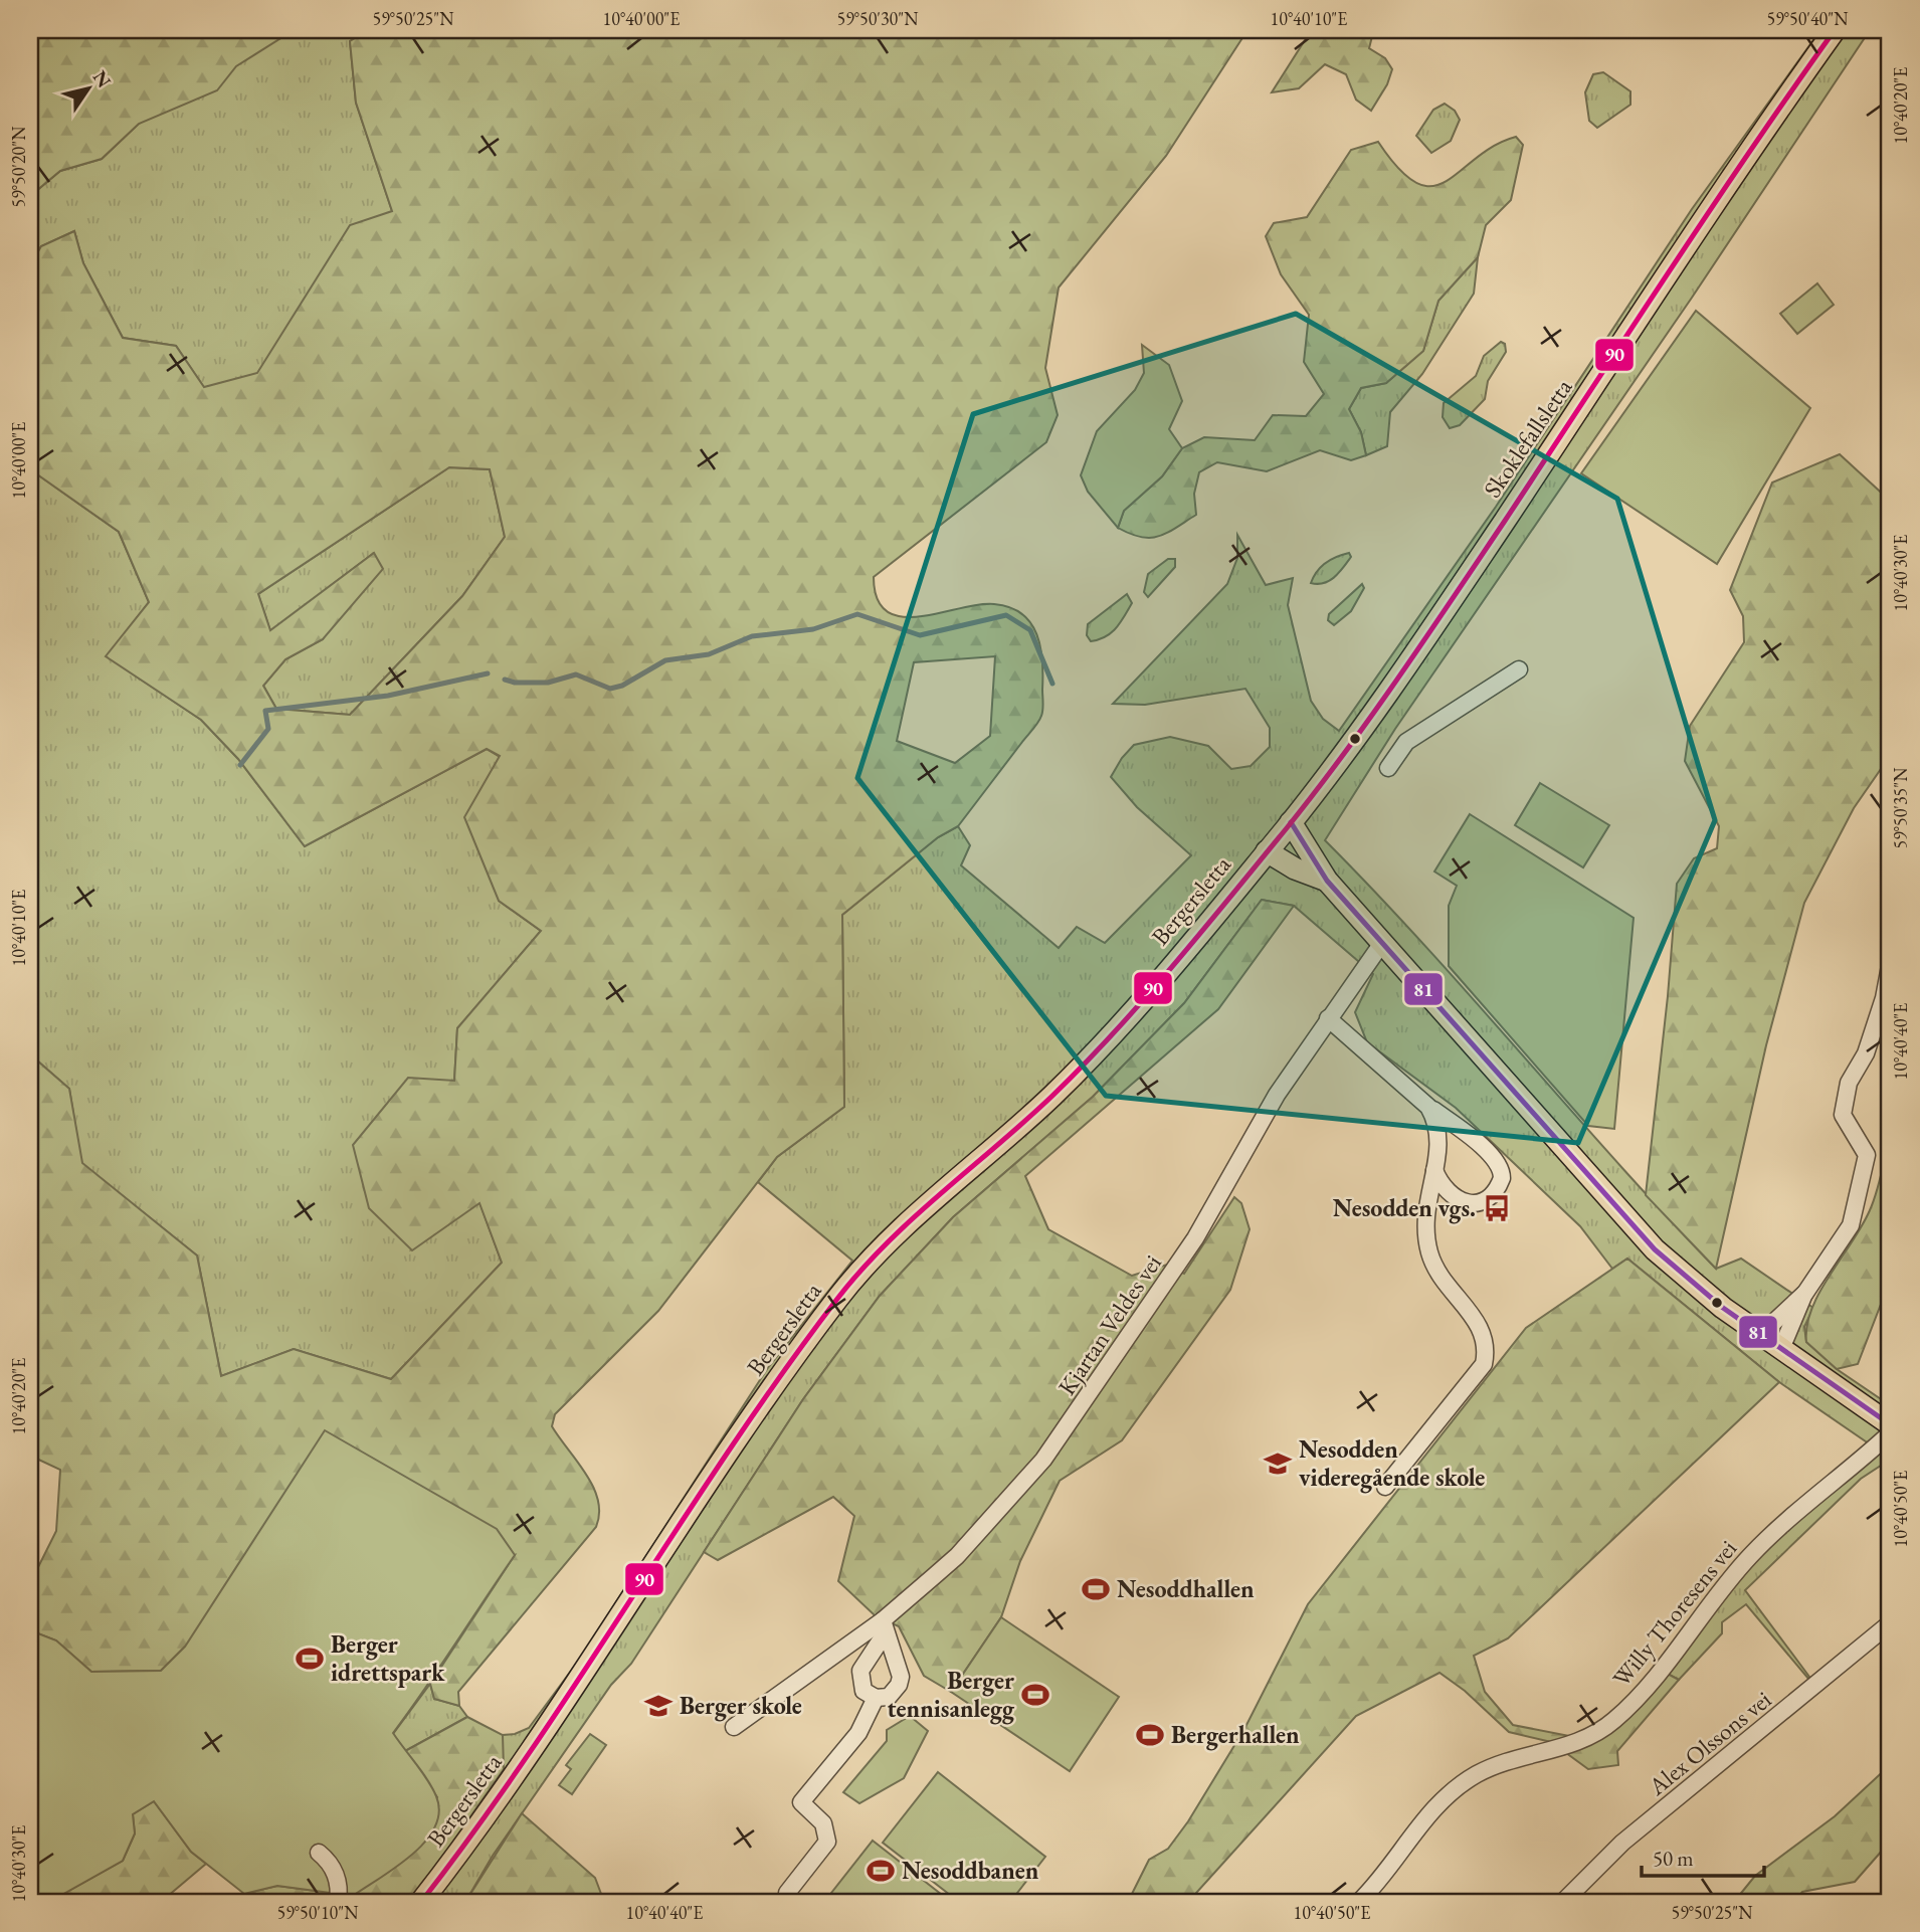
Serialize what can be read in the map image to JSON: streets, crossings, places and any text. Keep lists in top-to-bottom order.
{
  "streets": {
    "main road": ["Skoklefallsletta", "Bergersletta"],
    "street": ["Kjartan Veldes vei", "Willy Thoresens vei", "Alex Olssons vei"]
  },
  "crossings": [
    ["Skoklefallsletta", "Bergersletta"]
  ],
  "places": {
    "bus stop": ["Nesodden vgs."],
    "school or university": ["Nesodden videregående skole", "Berger skole"],
    "sports": [
      "Nesoddhallen",
      "Berger idrettspark",
      "Berger tennisanlegg",
      "Bergerhallen",
      "Nesoddbanen"
    ]
  },
  "lines": ["transit line 90", "transit line 81"],
  "scale_bar": "50 m",
  "north": "top right",
  "coordinates": [
    "59°50'25\"N",
    "10°40'00\"E",
    "59°50'30\"N",
    "10°40'10\"E",
    "59°50'40\"N",
    "10°40'20\"E",
    "59°50'20\"N",
    "10°40'30\"E",
    "59°50'35\"N",
    "10°40'40\"E",
    "10°40'50\"E",
    "59°50'10\"N"
  ]
}
